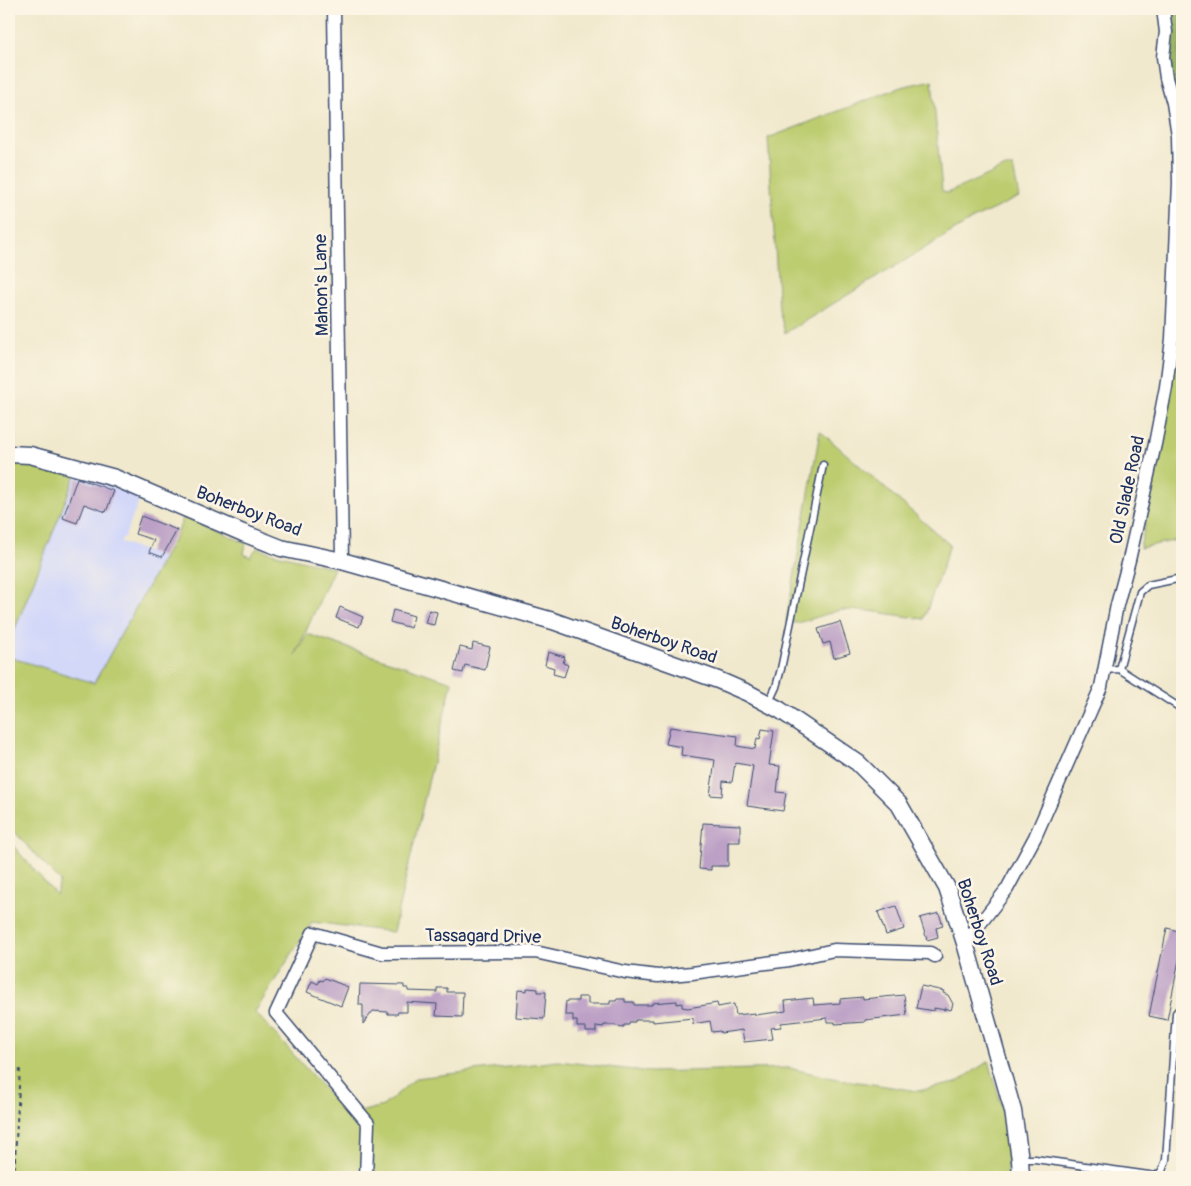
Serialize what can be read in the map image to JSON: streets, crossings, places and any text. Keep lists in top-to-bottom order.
{
  "streets": {
    "street": [
      "Mahon's Lane",
      "Old Slade Road",
      "Boherboy Road",
      "Tassagard Drive"
    ]
  },
  "crossings": [
    ["Mahon's Lane", "Boherboy Road"],
    ["Old Slade Road", "Boherboy Road"]
  ]
}
